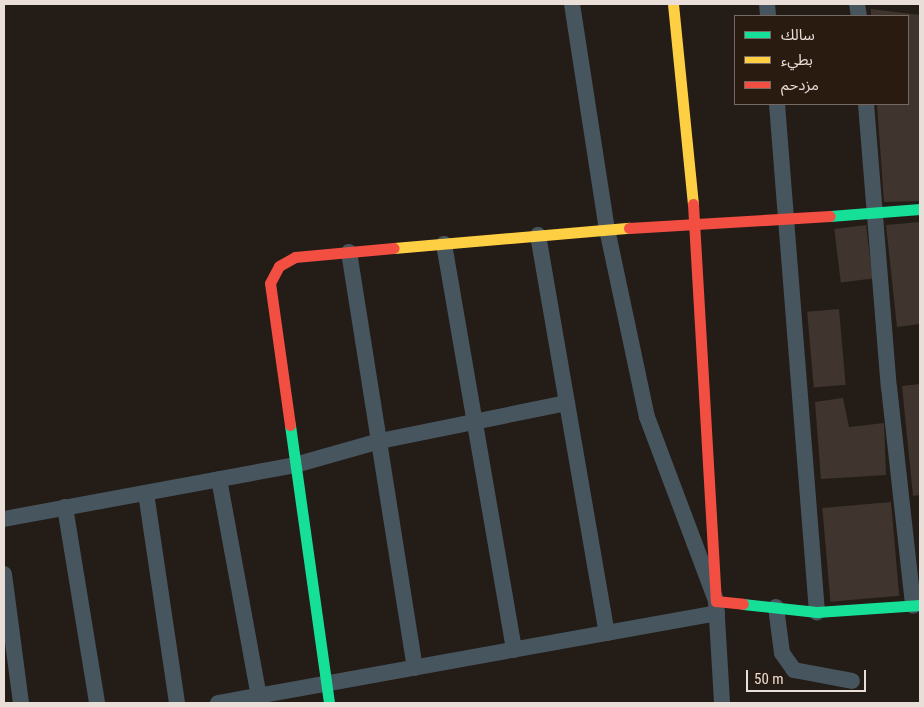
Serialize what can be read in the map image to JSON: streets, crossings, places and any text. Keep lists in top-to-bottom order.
{
  "legend": ["سالك", "بطيء", "مزدحم"],
  "scale_bar": "50 m"
}
